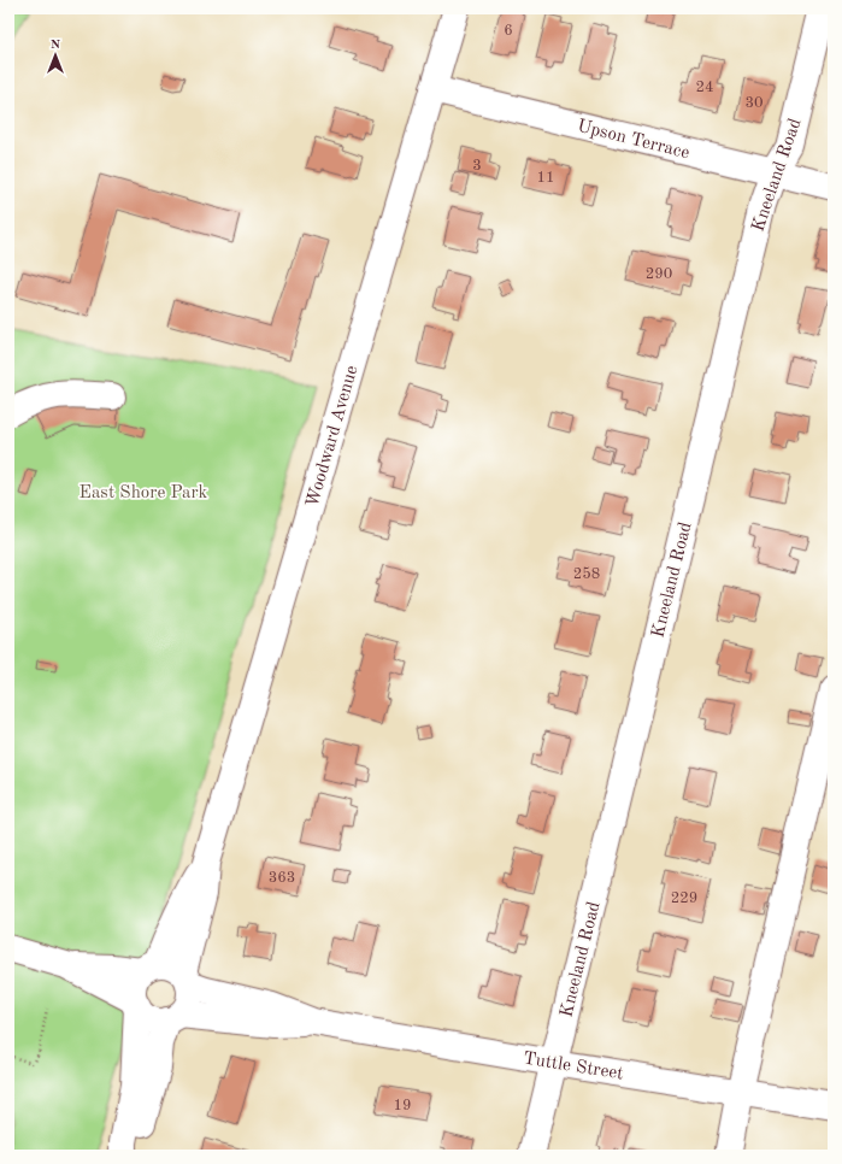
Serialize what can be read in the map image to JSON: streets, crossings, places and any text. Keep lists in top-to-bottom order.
{
  "streets": {
    "street": [
      "Upson Terrace",
      "Kneeland Road",
      "Woodward Avenue",
      "Tuttle Street"
    ]
  },
  "crossings": [
    ["Upson Terrace", "Kneeland Road"],
    ["Upson Terrace", "Woodward Avenue"],
    ["Kneeland Road", "Tuttle Street"],
    ["Woodward Avenue", "Tuttle Street"]
  ],
  "parks": ["East Shore Park"],
  "house_numbers": [
    "6",
    "24",
    "30",
    "3",
    "11",
    "290",
    "258",
    "363",
    "229",
    "19"
  ],
  "north": "top"
}
